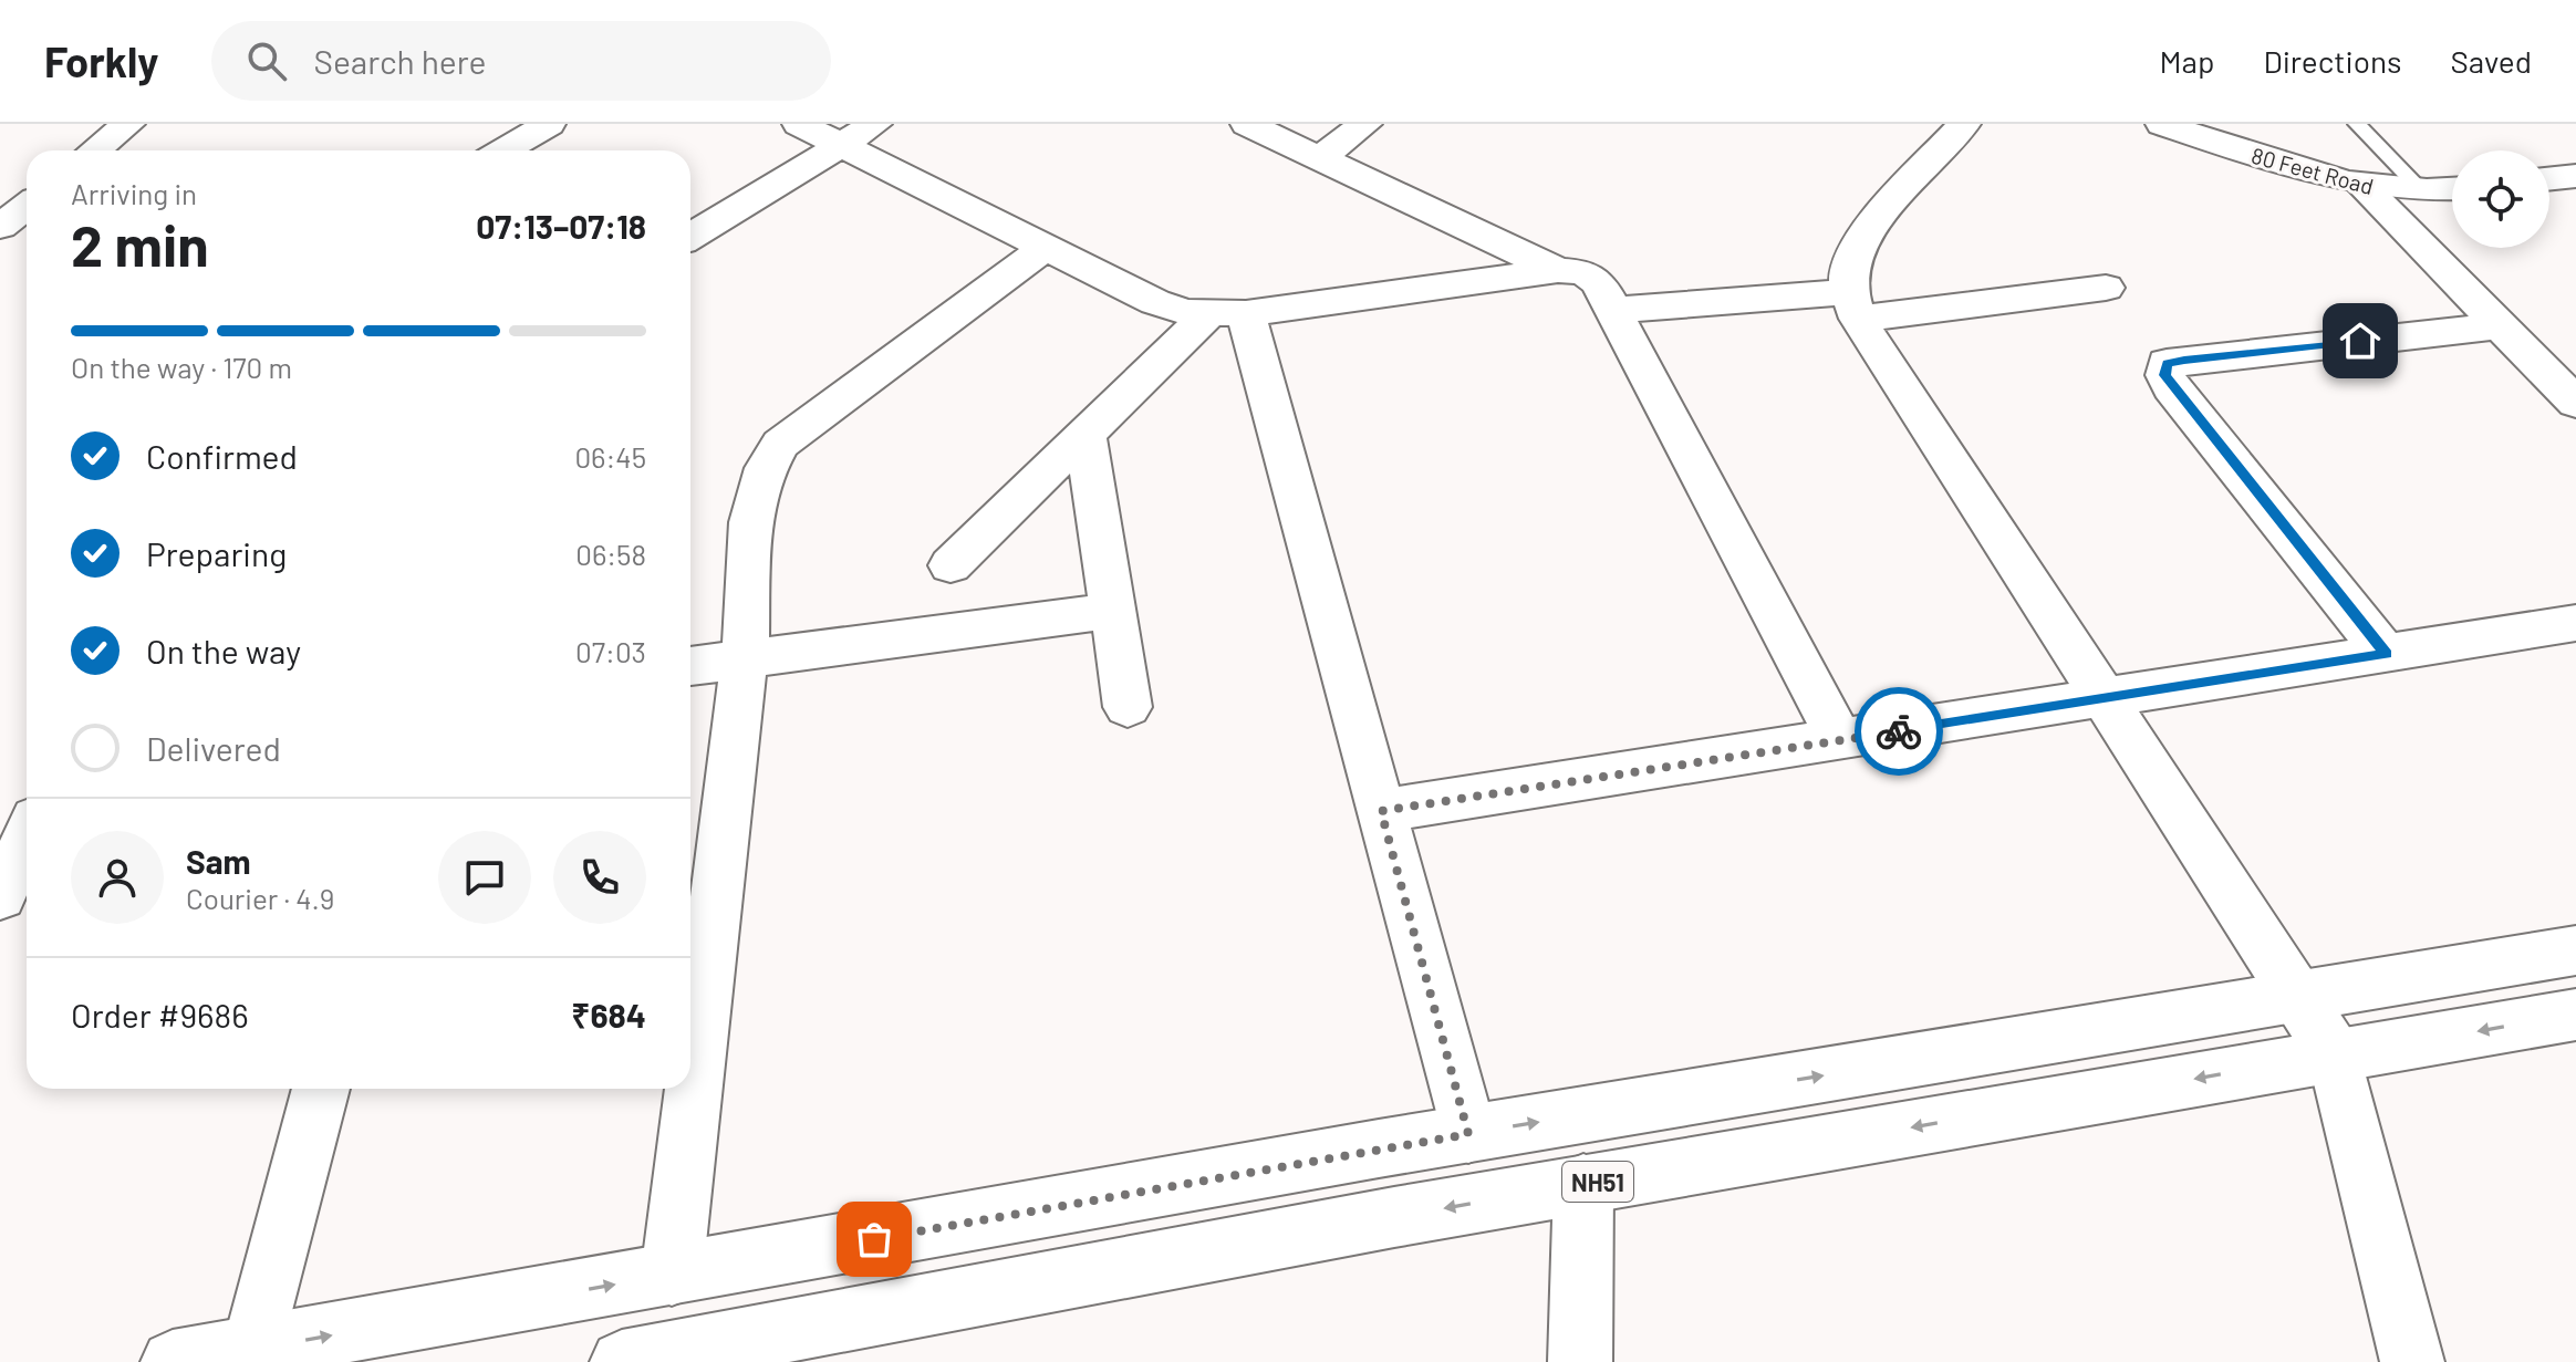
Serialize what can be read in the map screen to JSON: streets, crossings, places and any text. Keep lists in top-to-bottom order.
{
  "streets": {
    "main road": ["80 Feet Road", "NH51"]
  },
  "page": {
    "header": "Forkly",
    "search": "Search here",
    "nav": ["Map", "Directions", "Saved"],
    "heading": ["2 min", "Arriving in", "07:13–07:18"],
    "panel": [
      "Sam",
      "Courier · 4.9",
      "Order #9686",
      "₹684"
    ],
    "bar": "On the way · 170 m",
    "list": [
      ["Confirmed", "06:45"],
      ["Preparing", "06:58"],
      ["On the way", "07:03"],
      "Delivered"
    ]
  }
}
